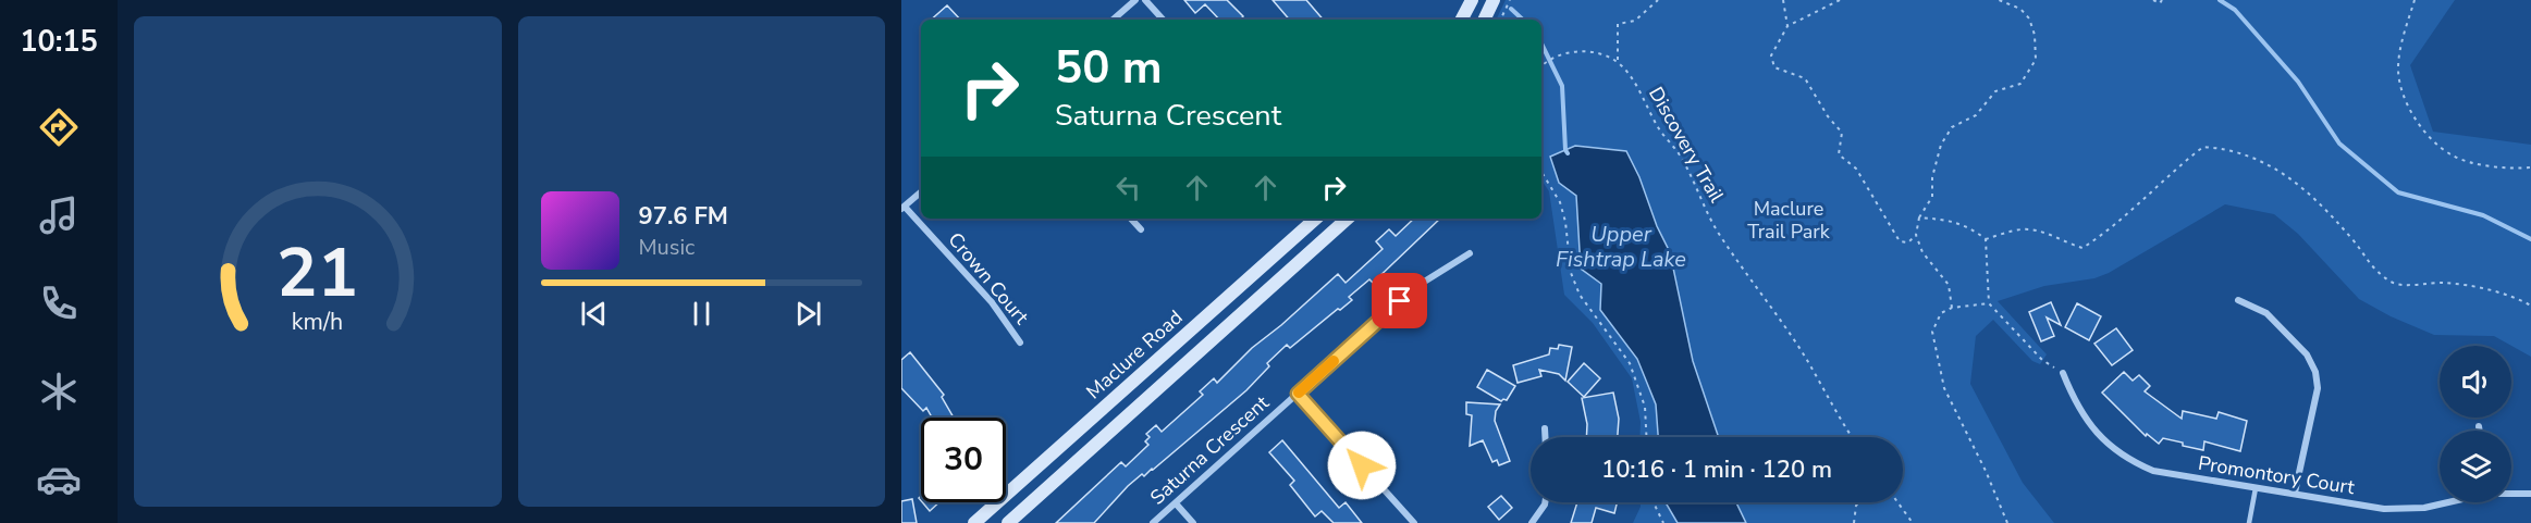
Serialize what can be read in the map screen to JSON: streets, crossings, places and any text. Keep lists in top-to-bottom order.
{
  "streets": {
    "main road": ["Maclure Road"],
    "street": ["Crown Court", "Saturna Crescent", "Promontory Court"],
    "path": ["Discovery Trail"]
  },
  "water": ["Upper Fishtrap Lake"],
  "parks": ["Maclure Trail Park"],
  "page": {
    "tabs": "10:15",
    "turn": ["50 m", "Saturna Crescent"],
    "song": ["97.6 FM", "Music"],
    "limit": "30",
    "trip": "10:16 · 1 min · 120 m",
    "gauge": ["21", "km/h"]
  }
}
